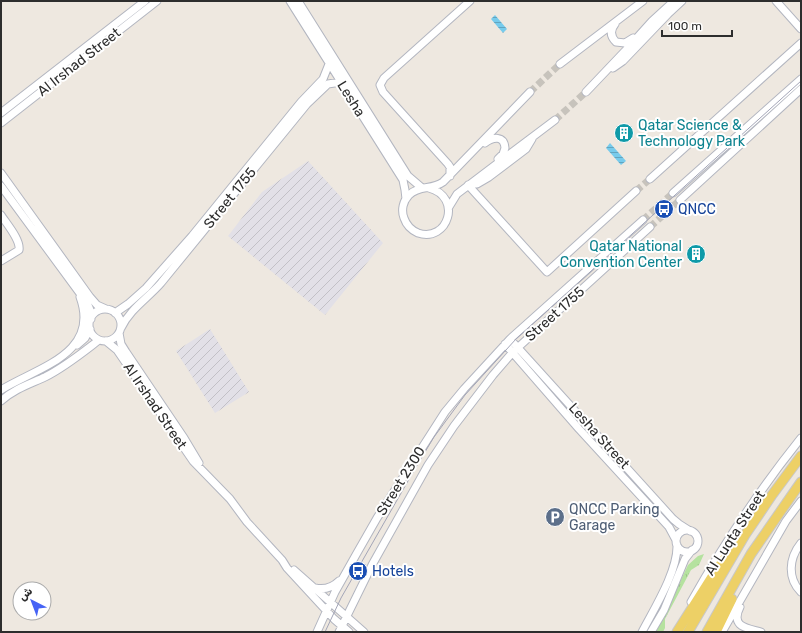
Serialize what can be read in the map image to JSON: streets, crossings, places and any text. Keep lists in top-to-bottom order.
{
  "streets": {
    "main road": ["Al Luqta Street"],
    "street": [
      "Al Irshad Street",
      "Lesha",
      "Street 1755",
      "Lesha Street",
      "Street 2300"
    ]
  },
  "crossings": [
    ["Al Irshad Street", "Street 1755"],
    ["Al Irshad Street", "Street 2300"],
    ["Lesha", "Street 1755"],
    ["Street 1755", "Lesha Street"],
    ["Street 1755", "Street 2300"],
    ["Lesha Street", "Street 2300"]
  ],
  "places": {
    "building": ["Qatar Science & Technology Park", "Qatar National Convention Center"],
    "bus stop": ["QNCC", "Hotels"],
    "parking": ["QNCC Parking Garage"]
  },
  "scale_bar": "100 m",
  "north": "top left"
}
